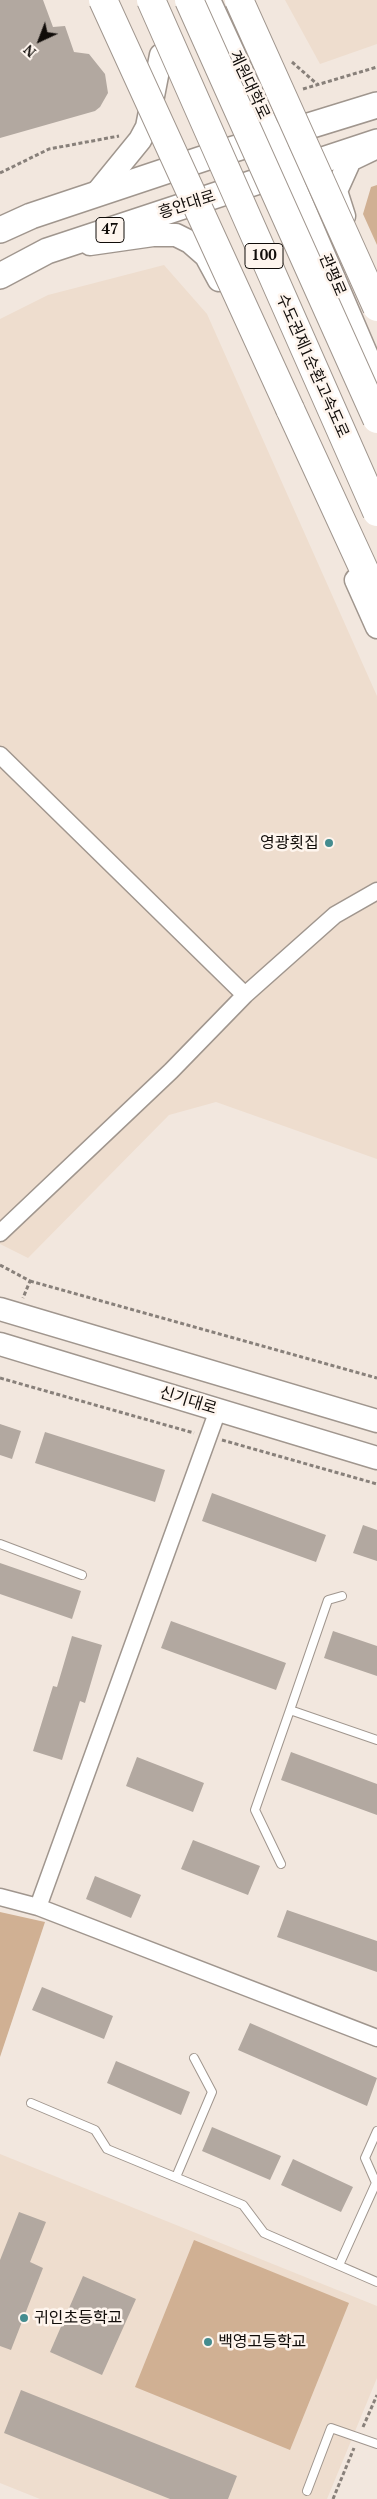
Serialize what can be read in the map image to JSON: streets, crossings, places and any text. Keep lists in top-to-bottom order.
{
  "streets": {
    "highway": ["100", "수도권제1순환고속도로"],
    "main road": ["흥안대로", "47"],
    "street": ["계원대학로", "관평로", "신기대로"]
  },
  "crossings": [
    ["계원대학로", "흥안대로"],
    ["계원대학로", "47"],
    ["계원대학로", "관평로"],
    ["흥안대로", "관평로"]
  ],
  "places": ["영광횟집", "귀인초등학교", "백영고등학교"],
  "north": "bottom left"
}
